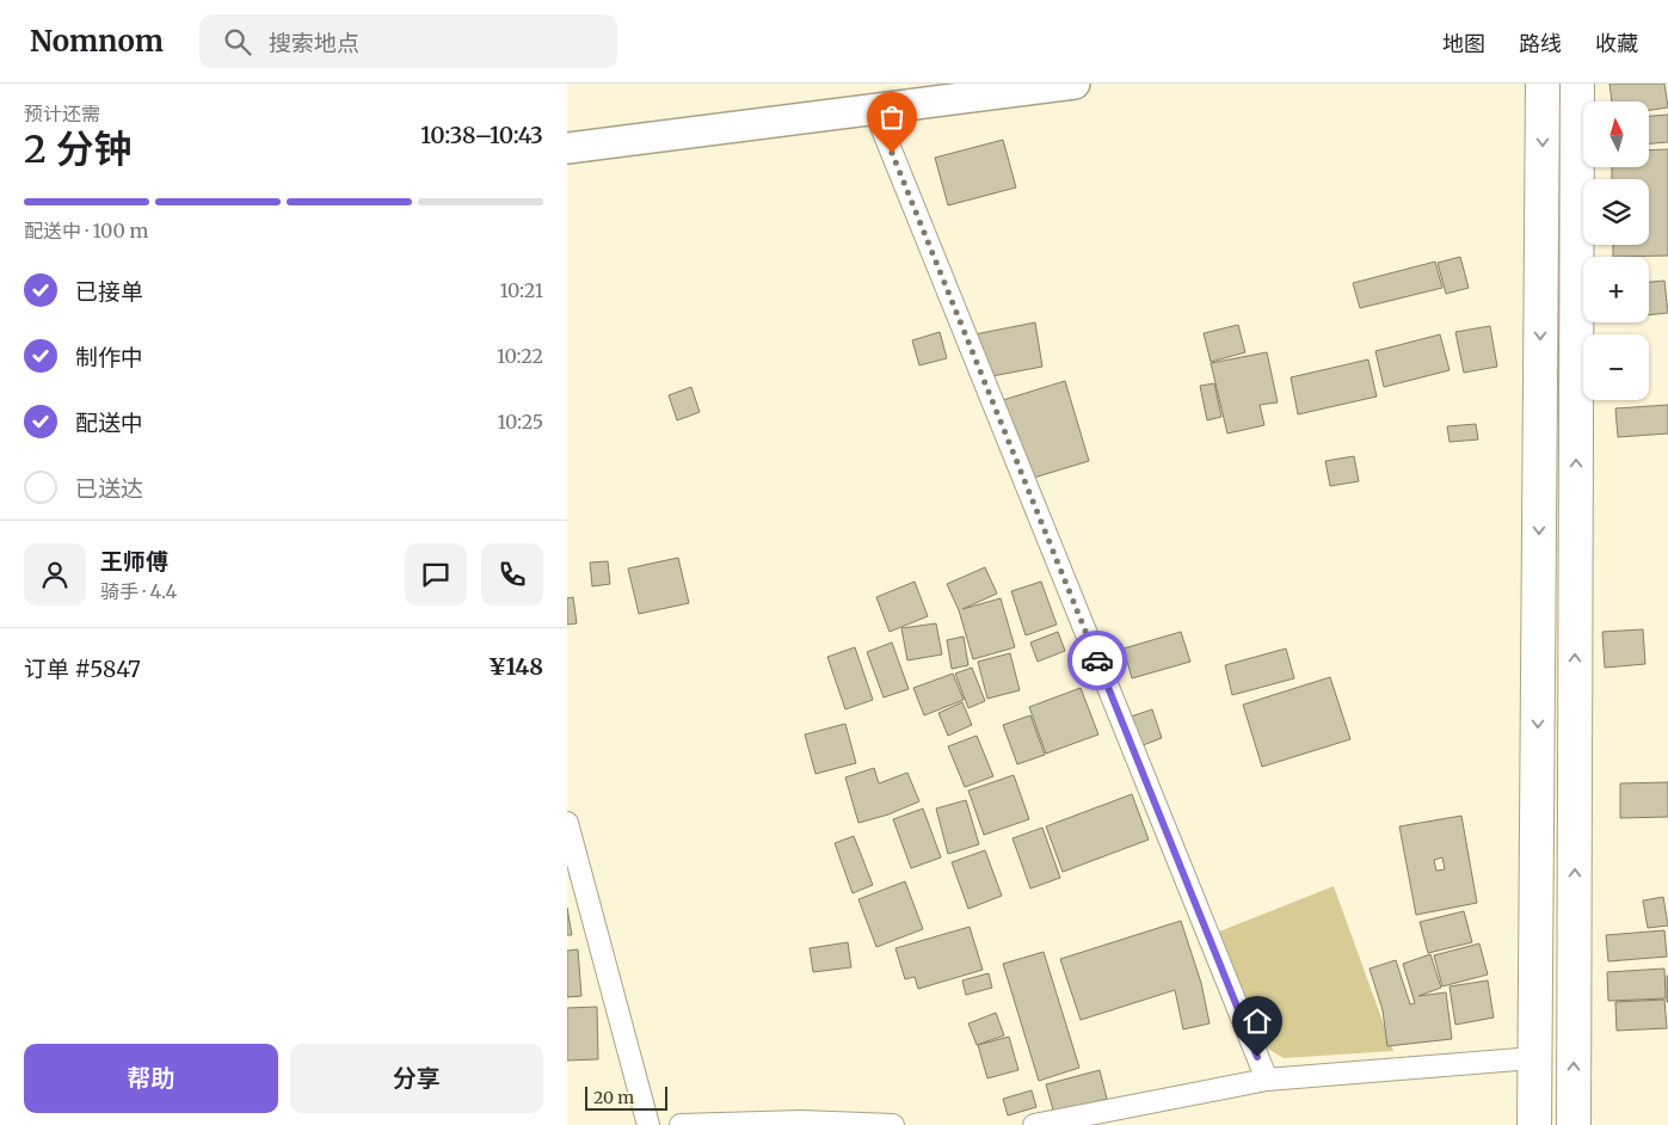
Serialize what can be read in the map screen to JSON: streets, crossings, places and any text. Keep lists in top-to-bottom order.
{
  "scale_bar": "20 m",
  "north": "top",
  "page": {
    "header": "Nomnom",
    "search": "搜索地点",
    "nav": ["地图", "路线", "收藏"],
    "heading": ["2 分钟", "预计还需", "10:38–10:43"],
    "panel": [
      "王师傅",
      "骑手 · 4.4",
      "订单 #5847",
      "¥148"
    ],
    "map_buttons": ["+", "−"],
    "bar": "配送中 · 100 m",
    "list": [
      ["已接单", "10:21"],
      ["制作中", "10:22"],
      ["配送中", "10:25"],
      "已送达"
    ],
    "buttons": ["帮助", "分享"],
    "scale": "20 m"
  }
}
